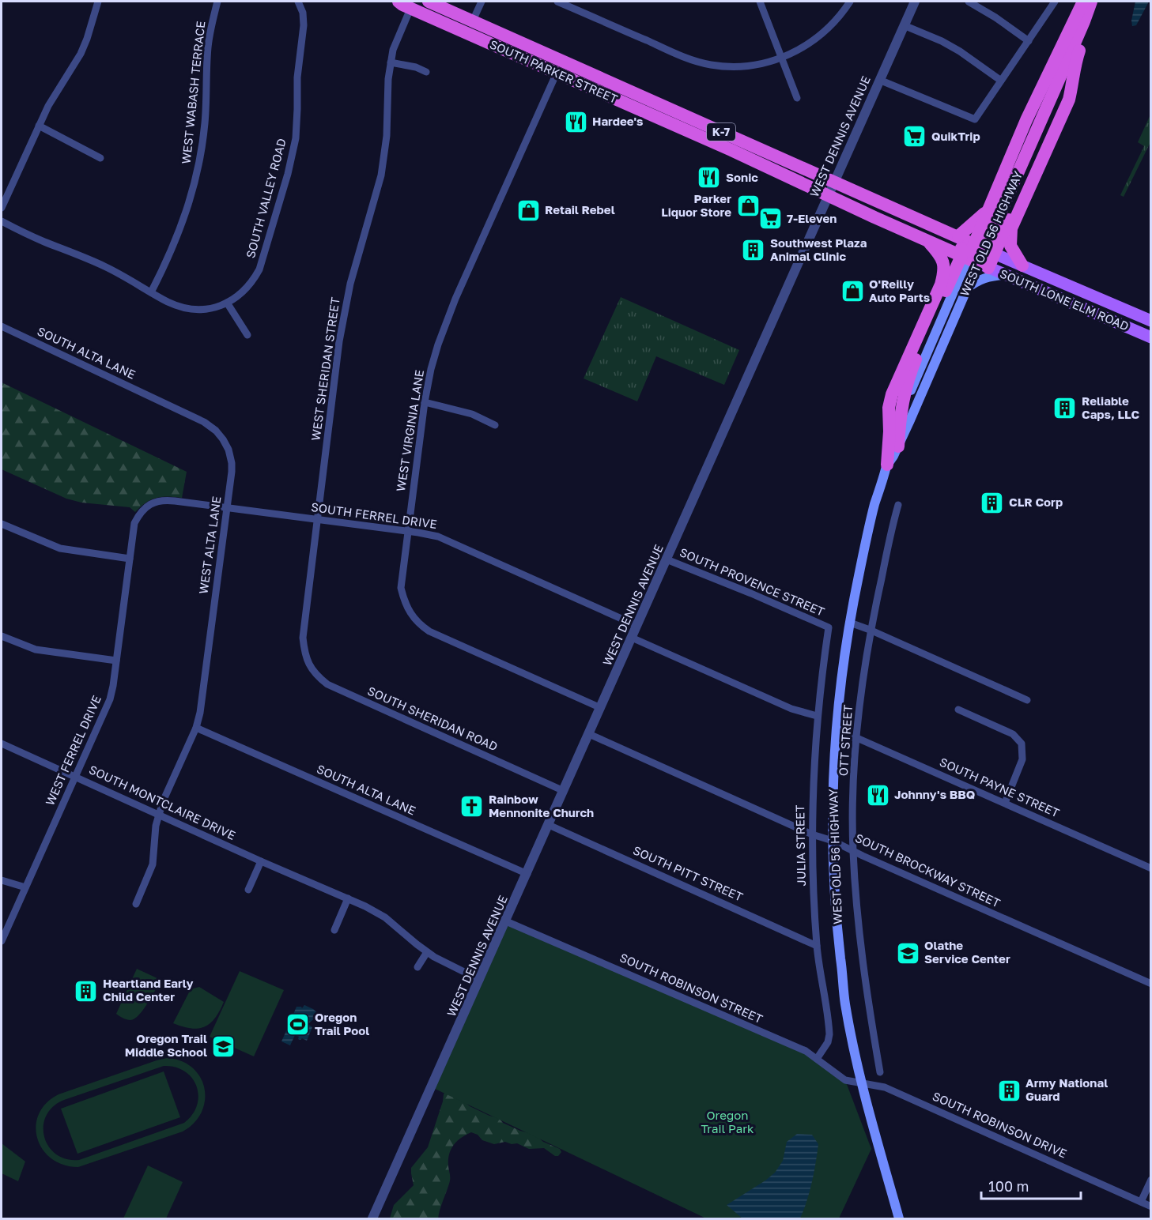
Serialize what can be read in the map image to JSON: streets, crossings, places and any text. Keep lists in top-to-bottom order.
{
  "streets": {
    "highway": ["SOUTH PARKER STREET", "K-7", "WEST OLD 56 HIGHWAY"],
    "main road": ["SOUTH LONE ELM ROAD"],
    "street": [
      "WEST WABASH TERRACE",
      "WEST DENNIS AVENUE",
      "SOUTH VALLEY ROAD",
      "SOUTH ALTA LANE",
      "WEST SHERIDAN STREET",
      "WEST VIRGINIA LANE",
      "SOUTH FERREL DRIVE",
      "WEST ALTA LANE",
      "SOUTH PROVENCE STREET",
      "SOUTH SHERIDAN ROAD",
      "OTT STREET",
      "WEST FERREL DRIVE",
      "SOUTH PAYNE STREET",
      "SOUTH MONTCLAIRE DRIVE",
      "JULIA STREET",
      "SOUTH BROCKWAY STREET",
      "SOUTH PITT STREET",
      "SOUTH ROBINSON STREET",
      "SOUTH ROBINSON DRIVE"
    ]
  },
  "crossings": [
    ["SOUTH PARKER STREET", "WEST DENNIS AVENUE"],
    ["SOUTH PARKER STREET", "WEST OLD 56 HIGHWAY"],
    ["SOUTH PARKER STREET", "SOUTH LONE ELM ROAD"],
    ["SOUTH PARKER STREET", "WEST SHERIDAN STREET"],
    ["SOUTH PARKER STREET", "WEST VIRGINIA LANE"],
    ["WEST WABASH TERRACE", "SOUTH VALLEY ROAD"],
    ["WEST DENNIS AVENUE", "SOUTH ALTA LANE"],
    ["WEST DENNIS AVENUE", "WEST VIRGINIA LANE"],
    ["WEST DENNIS AVENUE", "SOUTH FERREL DRIVE"],
    ["WEST DENNIS AVENUE", "SOUTH PROVENCE STREET"],
    ["WEST DENNIS AVENUE", "SOUTH SHERIDAN ROAD"],
    ["WEST DENNIS AVENUE", "SOUTH MONTCLAIRE DRIVE"],
    ["WEST DENNIS AVENUE", "SOUTH BROCKWAY STREET"],
    ["WEST DENNIS AVENUE", "SOUTH PITT STREET"],
    ["WEST DENNIS AVENUE", "SOUTH ROBINSON STREET"],
    ["WEST OLD 56 HIGHWAY", "SOUTH LONE ELM ROAD"],
    ["WEST OLD 56 HIGHWAY", "SOUTH PAYNE STREET"],
    ["WEST OLD 56 HIGHWAY", "SOUTH BROCKWAY STREET"],
    ["WEST OLD 56 HIGHWAY", "SOUTH ROBINSON STREET"],
    ["WEST OLD 56 HIGHWAY", "SOUTH ROBINSON DRIVE"],
    ["SOUTH ALTA LANE", "WEST ALTA LANE"],
    ["WEST SHERIDAN STREET", "SOUTH FERREL DRIVE"],
    ["WEST SHERIDAN STREET", "SOUTH SHERIDAN ROAD"],
    ["WEST VIRGINIA LANE", "SOUTH FERREL DRIVE"],
    ["SOUTH FERREL DRIVE", "WEST ALTA LANE"],
    ["SOUTH FERREL DRIVE", "WEST FERREL DRIVE"],
    ["SOUTH PROVENCE STREET", "JULIA STREET"],
    ["OTT STREET", "SOUTH PAYNE STREET"],
    ["OTT STREET", "SOUTH BROCKWAY STREET"],
    ["WEST FERREL DRIVE", "SOUTH MONTCLAIRE DRIVE"],
    ["JULIA STREET", "SOUTH BROCKWAY STREET"],
    ["JULIA STREET", "SOUTH PITT STREET"],
    ["JULIA STREET", "SOUTH ROBINSON STREET"],
    ["SOUTH ROBINSON STREET", "SOUTH ROBINSON DRIVE"]
  ],
  "parks": ["Oregon Trail Park"],
  "places": {
    "restaurant": ["Hardee's", "Sonic", "Johnny's BBQ"],
    "supermarket": ["QuikTrip", "7-Eleven"],
    "shop": ["Parker Liquor Store", "Retail Rebel", "O'Reilly Auto Parts"],
    "building": [
      "Southwest Plaza Animal Clinic",
      "Reliable Caps, LLC",
      "CLR Corp",
      "Heartland Early Child Center",
      "Army National Guard"
    ],
    "church": ["Rainbow Mennonite Church"],
    "school or university": ["Olathe Service Center", "Oregon Trail Middle School"],
    "sports": ["Oregon Trail Pool"]
  },
  "scale_bar": "100 m"
}
